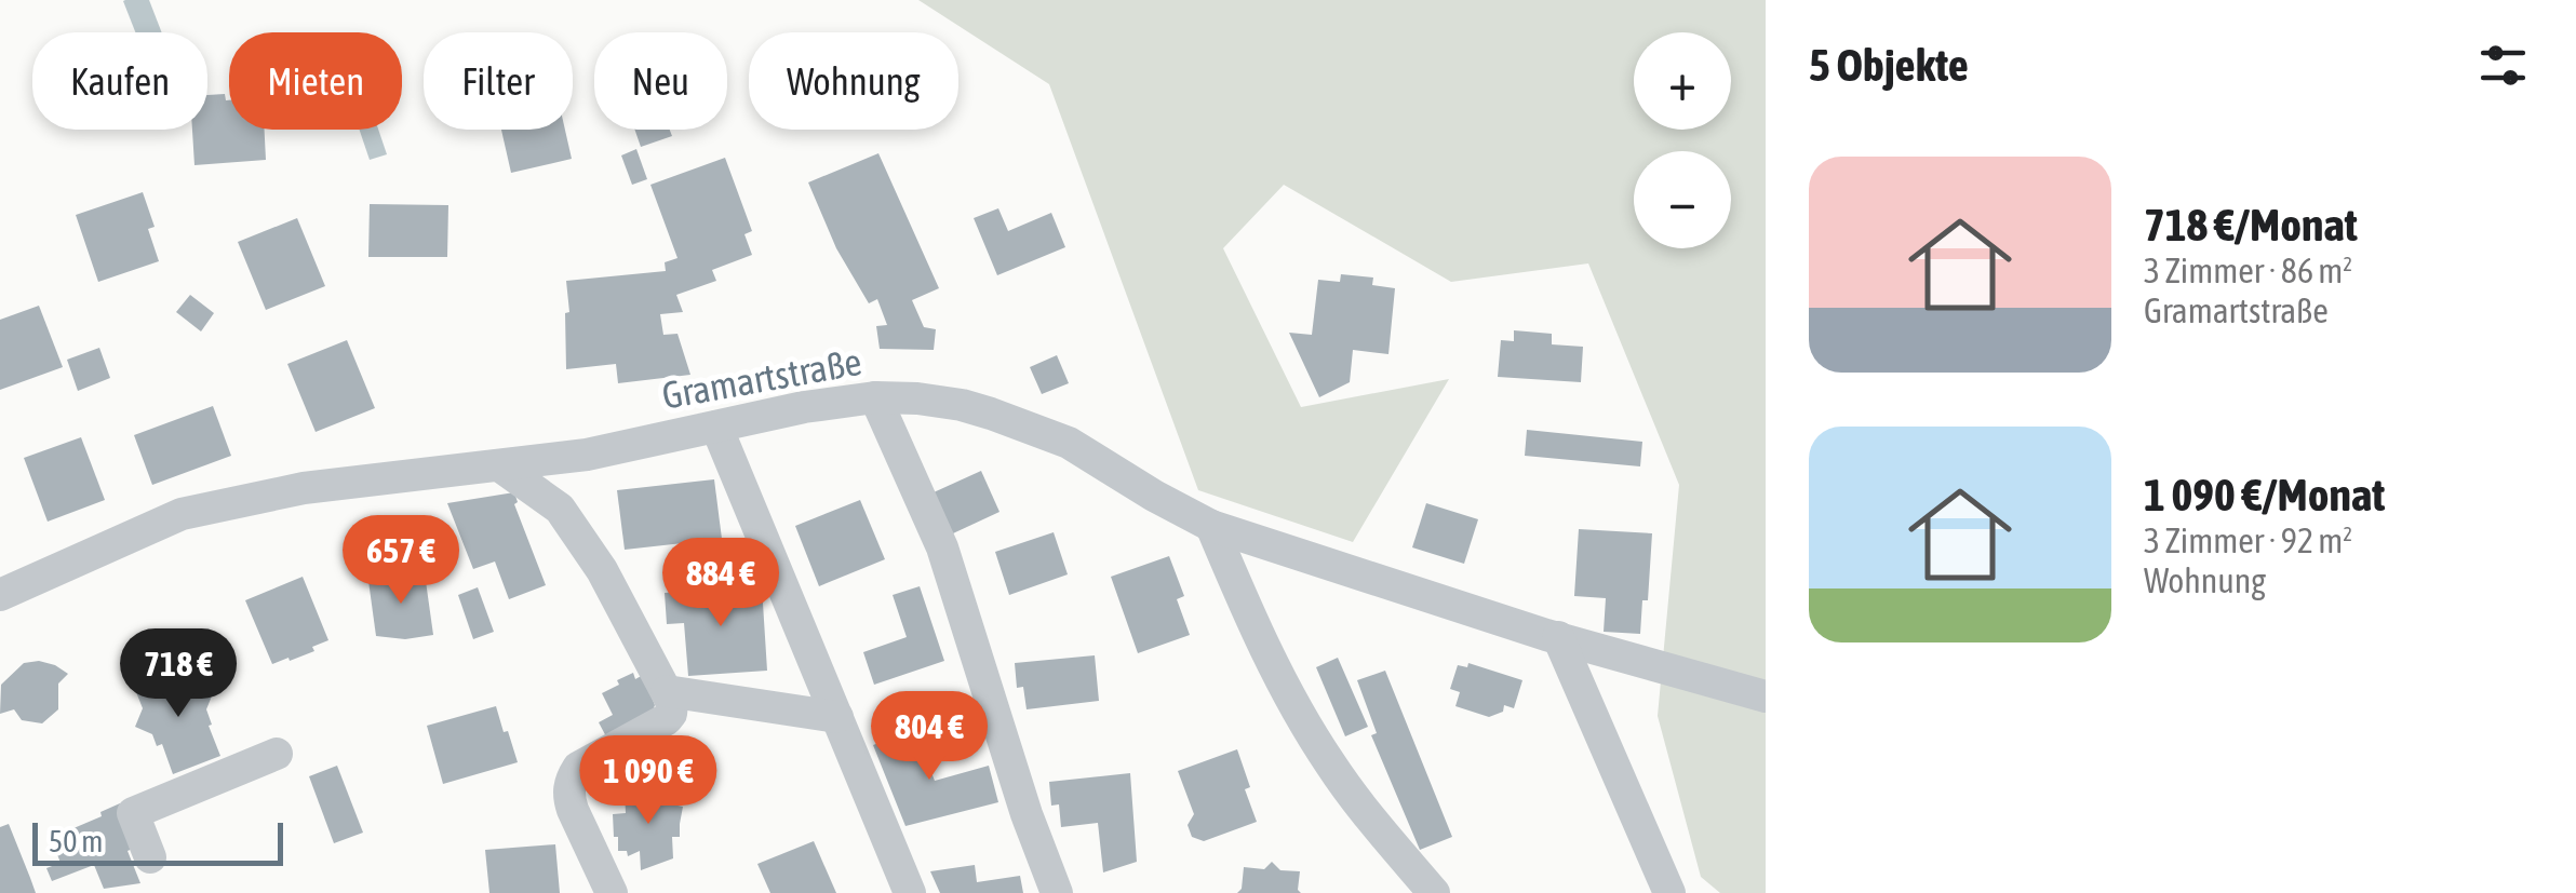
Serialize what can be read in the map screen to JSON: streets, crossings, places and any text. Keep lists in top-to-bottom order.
{
  "streets": {
    "street": ["Gramartstraße"]
  },
  "scale_bar": "50 m",
  "page": {
    "heading": "5 Objekte",
    "map_buttons": ["+", "−"],
    "chip": [
      "Kaufen",
      "Mieten",
      "Filter",
      "Neu",
      "Wohnung"
    ],
    "list": [
      {
        "name": "718 €/Monat",
        "note": "3 Zimmer · 86 m² · Gramartstraße"
      },
      {
        "name": "1 090 €/Monat",
        "note": "3 Zimmer · 92 m² · Wohnung"
      }
    ],
    "price": [
      "657 €",
      "884 €",
      "718 €",
      "804 €",
      "1 090 €"
    ],
    "scale": "50 m"
  }
}
